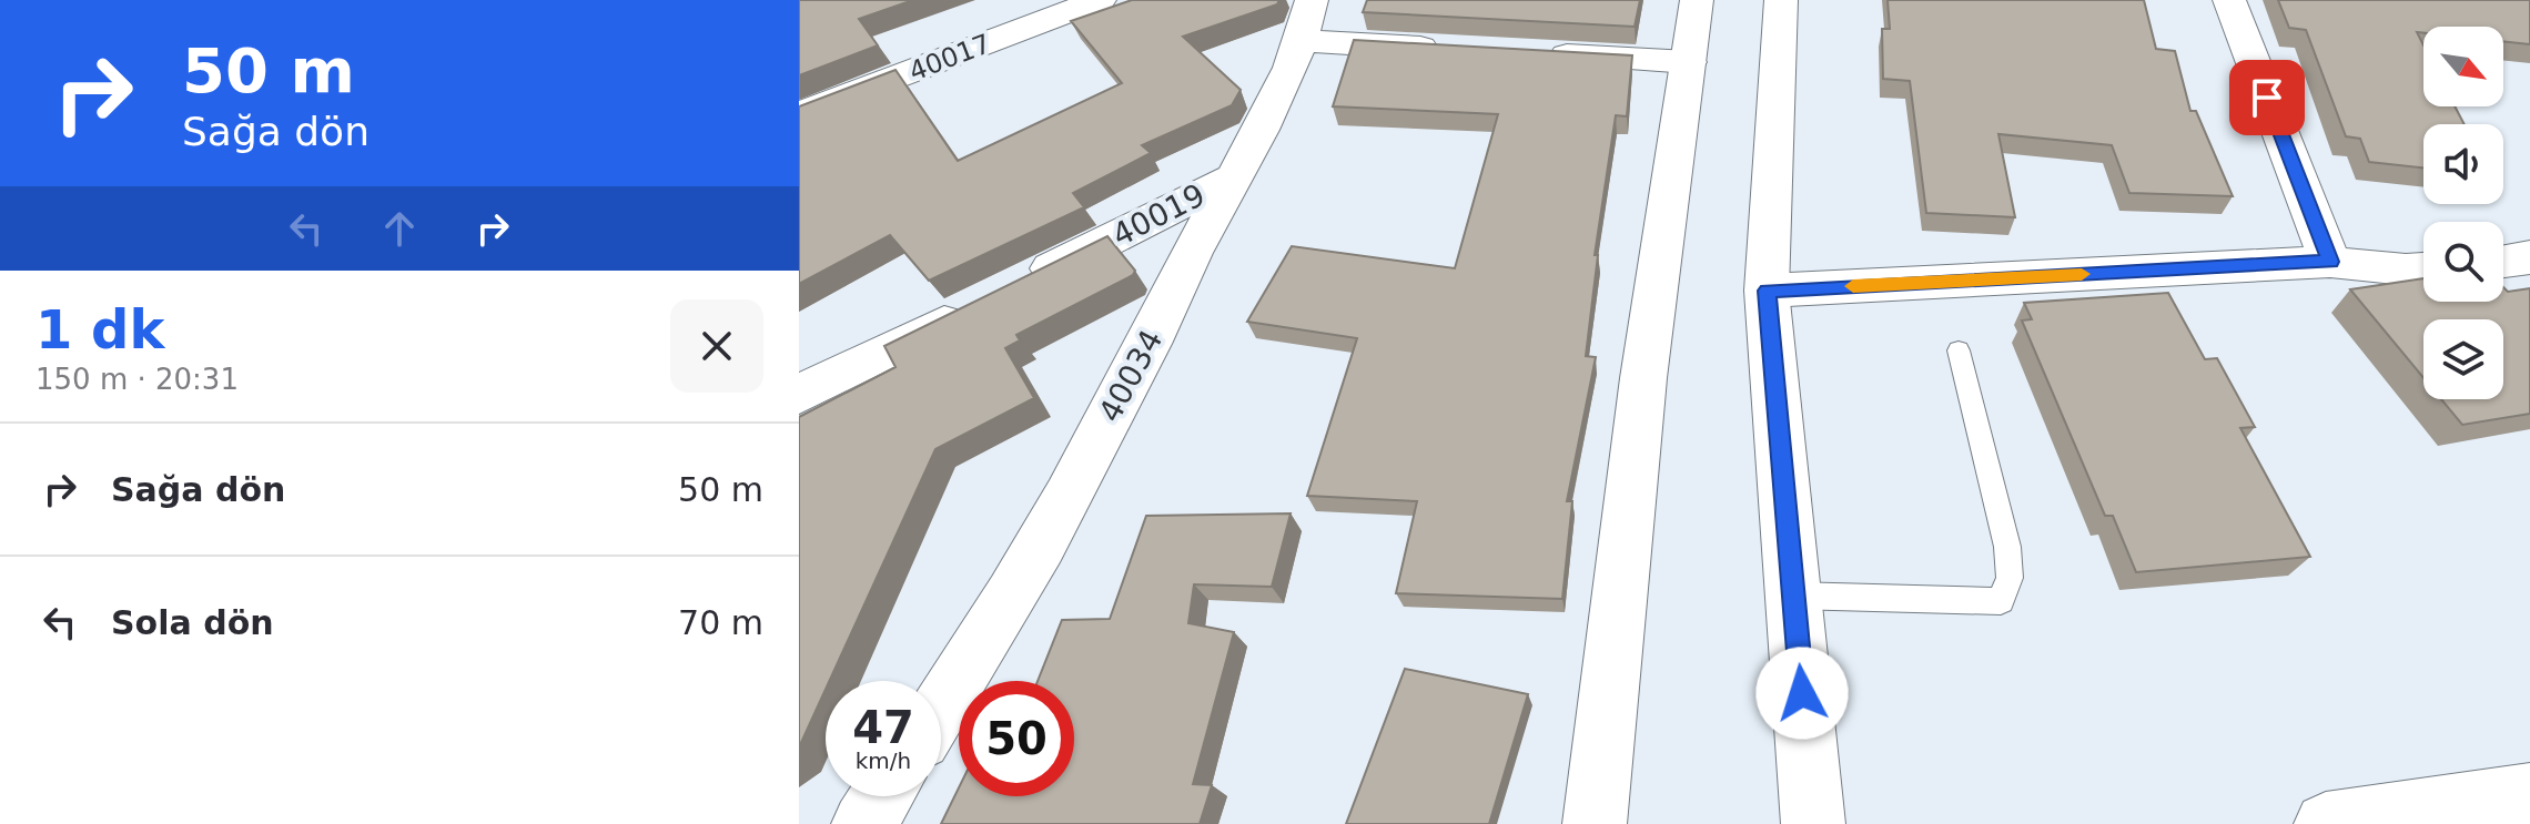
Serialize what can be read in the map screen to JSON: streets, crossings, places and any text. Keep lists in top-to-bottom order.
{
  "streets": {
    "street": ["40017", "40019", "40034"]
  },
  "crossings": [
    ["40019", "40034"]
  ],
  "north": "bottom right",
  "page": {
    "turn": ["50 m", "Sağa dön"],
    "heading": ["1 dk", "150 m · 20:31"],
    "list": [
      {
        "name": "Sağa dön",
        "value": "50 m"
      },
      {
        "name": "Sola dön",
        "value": "70 m"
      }
    ],
    "speed": "47 km/h",
    "limit": "50"
  }
}
